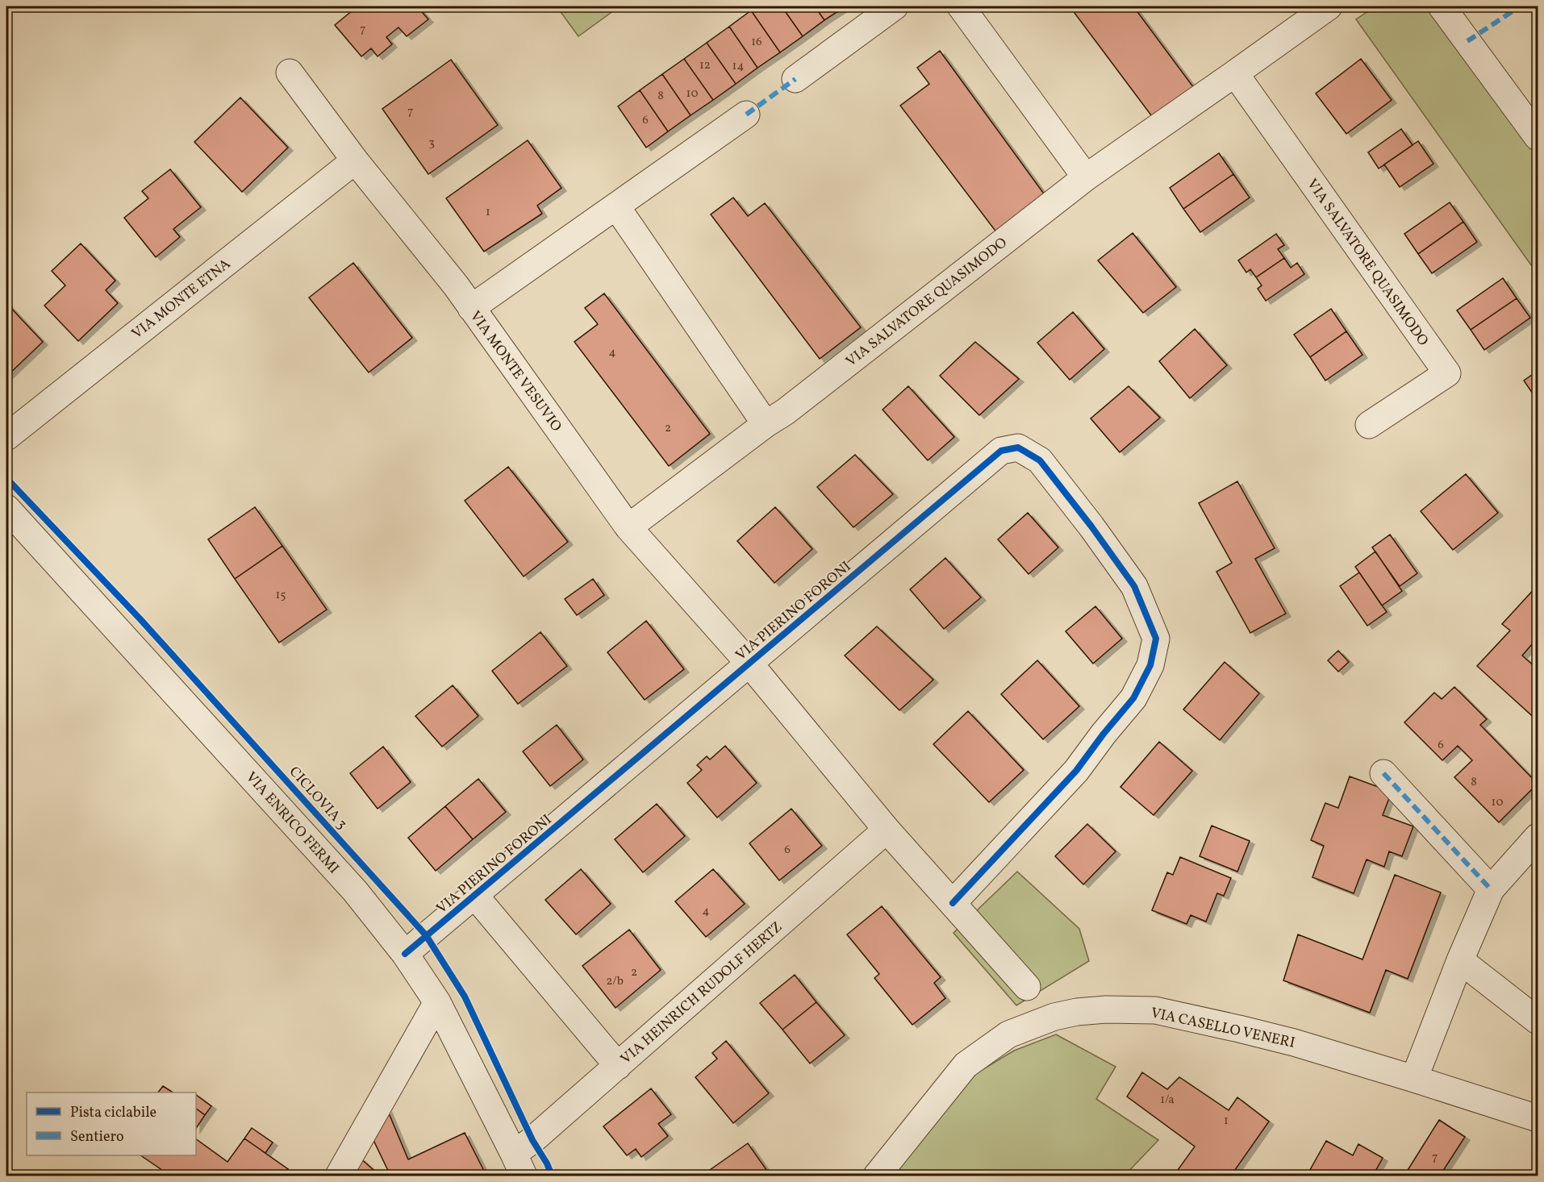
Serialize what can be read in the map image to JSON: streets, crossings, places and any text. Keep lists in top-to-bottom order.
{
  "streets": {
    "street": [
      "VIA SALVATORE QUASIMODO",
      "VIA MONTE ETNA",
      "VIA MONTE VESUVIO",
      "VIA PIERINO FORONI",
      "VIA ENRICO FERMI",
      "VIA HEINRICH RUDOLF HERTZ",
      "VIA CASELLO VENERI"
    ],
    "cycle path": ["CICLOVIA 3"]
  },
  "crossings": [
    ["VIA SALVATORE QUASIMODO", "VIA MONTE VESUVIO"],
    ["VIA MONTE ETNA", "VIA MONTE VESUVIO"],
    ["VIA MONTE VESUVIO", "VIA PIERINO FORONI"],
    ["VIA PIERINO FORONI", "VIA ENRICO FERMI"],
    ["VIA ENRICO FERMI", "VIA HEINRICH RUDOLF HERTZ"]
  ],
  "house_numbers": [
    "7",
    "16",
    "12",
    "14",
    "10",
    "8",
    "7",
    "6",
    "3",
    "1",
    "4",
    "2",
    "15",
    "6",
    "8",
    "10",
    "6",
    "4",
    "2",
    "2/b",
    "1/a",
    "1",
    "7"
  ],
  "legend": ["Pista ciclabile", "Sentiero"]
}
